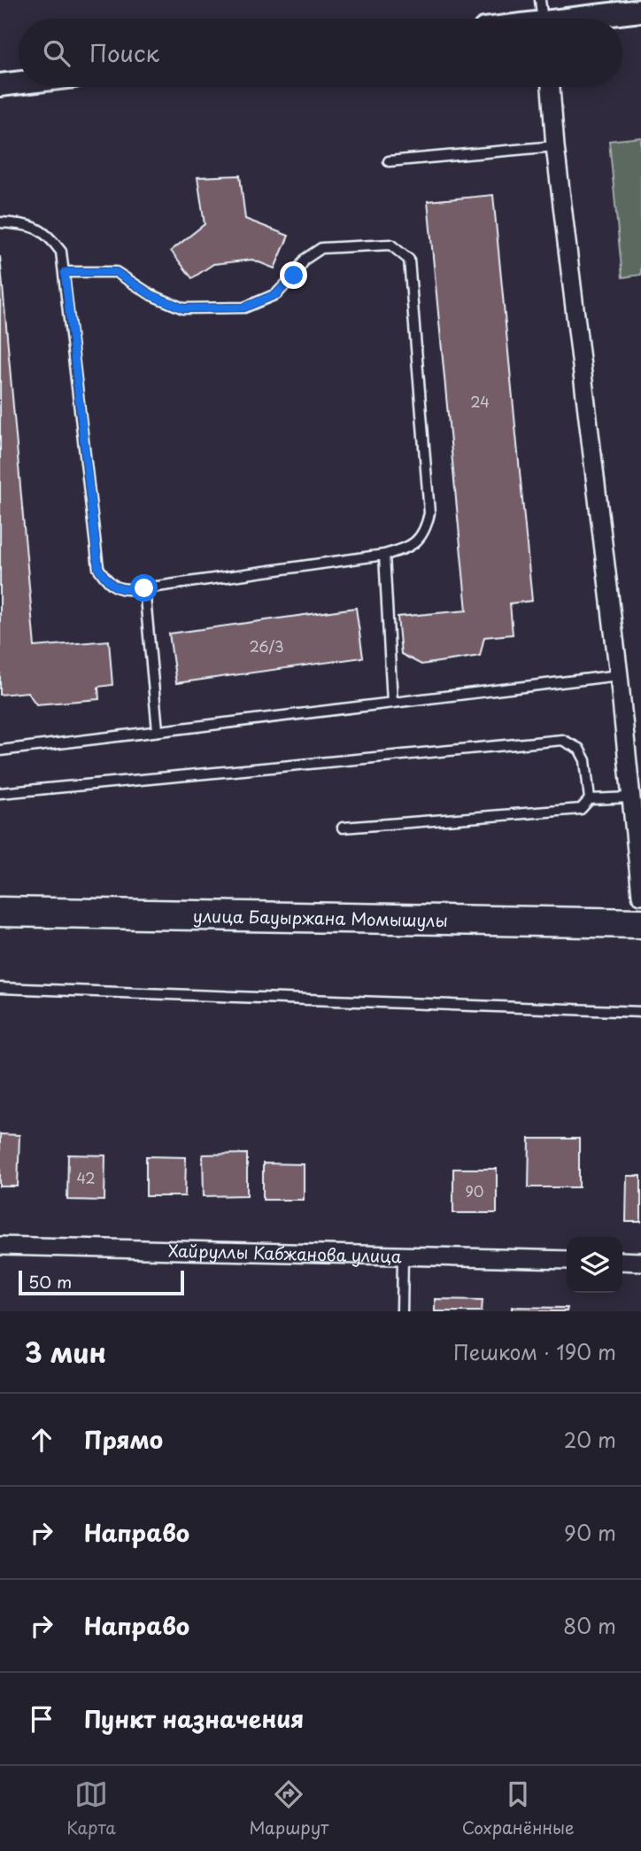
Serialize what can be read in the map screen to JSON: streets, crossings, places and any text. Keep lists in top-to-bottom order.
{
  "streets": {
    "main road": ["улица Бауыржана Момышулы"],
    "street": ["Хайруллы Кабжанова улица"]
  },
  "house_numbers": [
    "24",
    "26/3",
    "42",
    "90"
  ],
  "scale_bar": "50 m",
  "page": {
    "search": "Поиск",
    "scale": "50 m",
    "heading": ["3 мин", "Пешком · 190 m"],
    "list": [
      ["Прямо", "20 m"],
      ["Направо", "90 m"],
      ["Направо", "80 m"],
      "Пункт назначения"
    ],
    "nav": ["Карта", "Маршрут", "Сохранённые"]
  }
}
